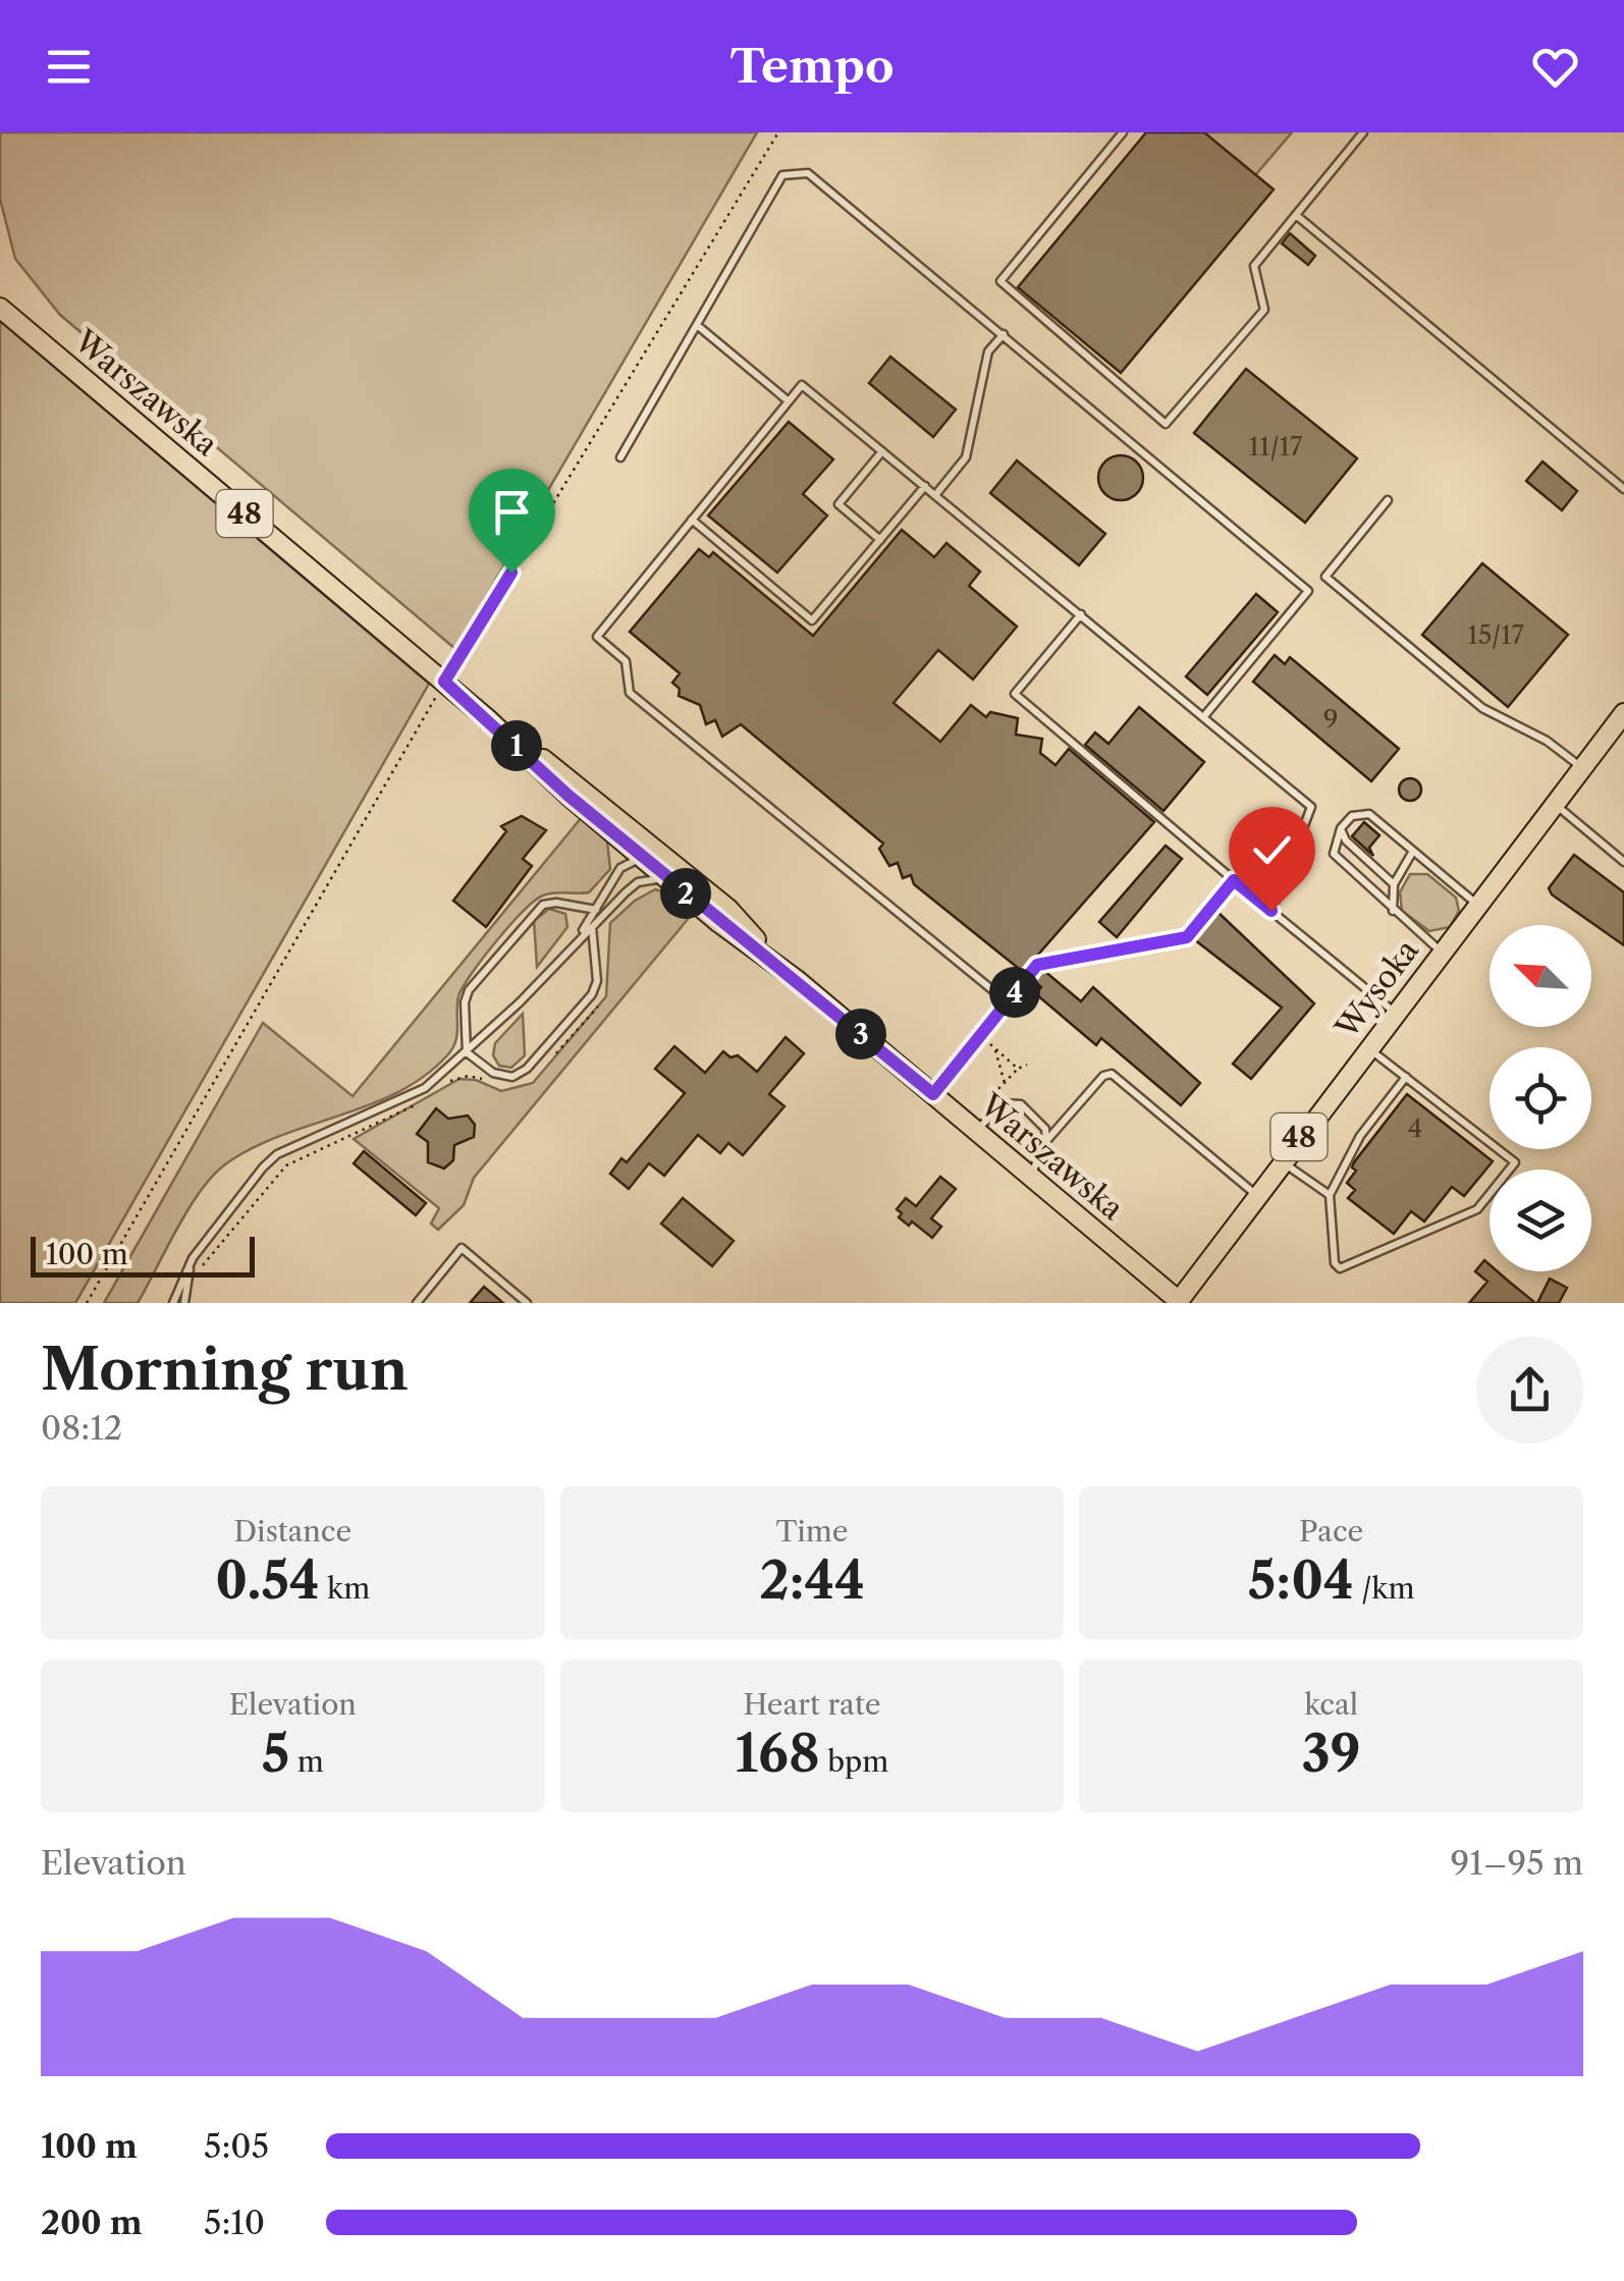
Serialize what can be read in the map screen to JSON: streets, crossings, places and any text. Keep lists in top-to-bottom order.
{
  "streets": {
    "main road": ["Warszawska", "48", "Wysoka"]
  },
  "crossings": [
    ["Warszawska", "Wysoka"]
  ],
  "house_numbers": [
    "11/17",
    "15/17",
    "9",
    "4"
  ],
  "scale_bar": "100 m",
  "north": "top left",
  "page": {
    "header": "Tempo",
    "pins": [
      "1",
      "2",
      "4",
      "3"
    ],
    "scale": "100 m",
    "heading": ["Morning run", "08:12"],
    "stats": [
      ["Distance", "0.54 km"],
      ["Time", "2:44"],
      ["Pace", "5:04 /km"],
      ["Elevation", "5 m"],
      ["Heart rate", "168 bpm"],
      ["kcal", "39"]
    ],
    "chart": ["Elevation", "91–95 m"],
    "list": [
      {
        "name": "100 m",
        "note": "5:05"
      },
      {
        "name": "200 m",
        "note": "5:10"
      }
    ]
  }
}
